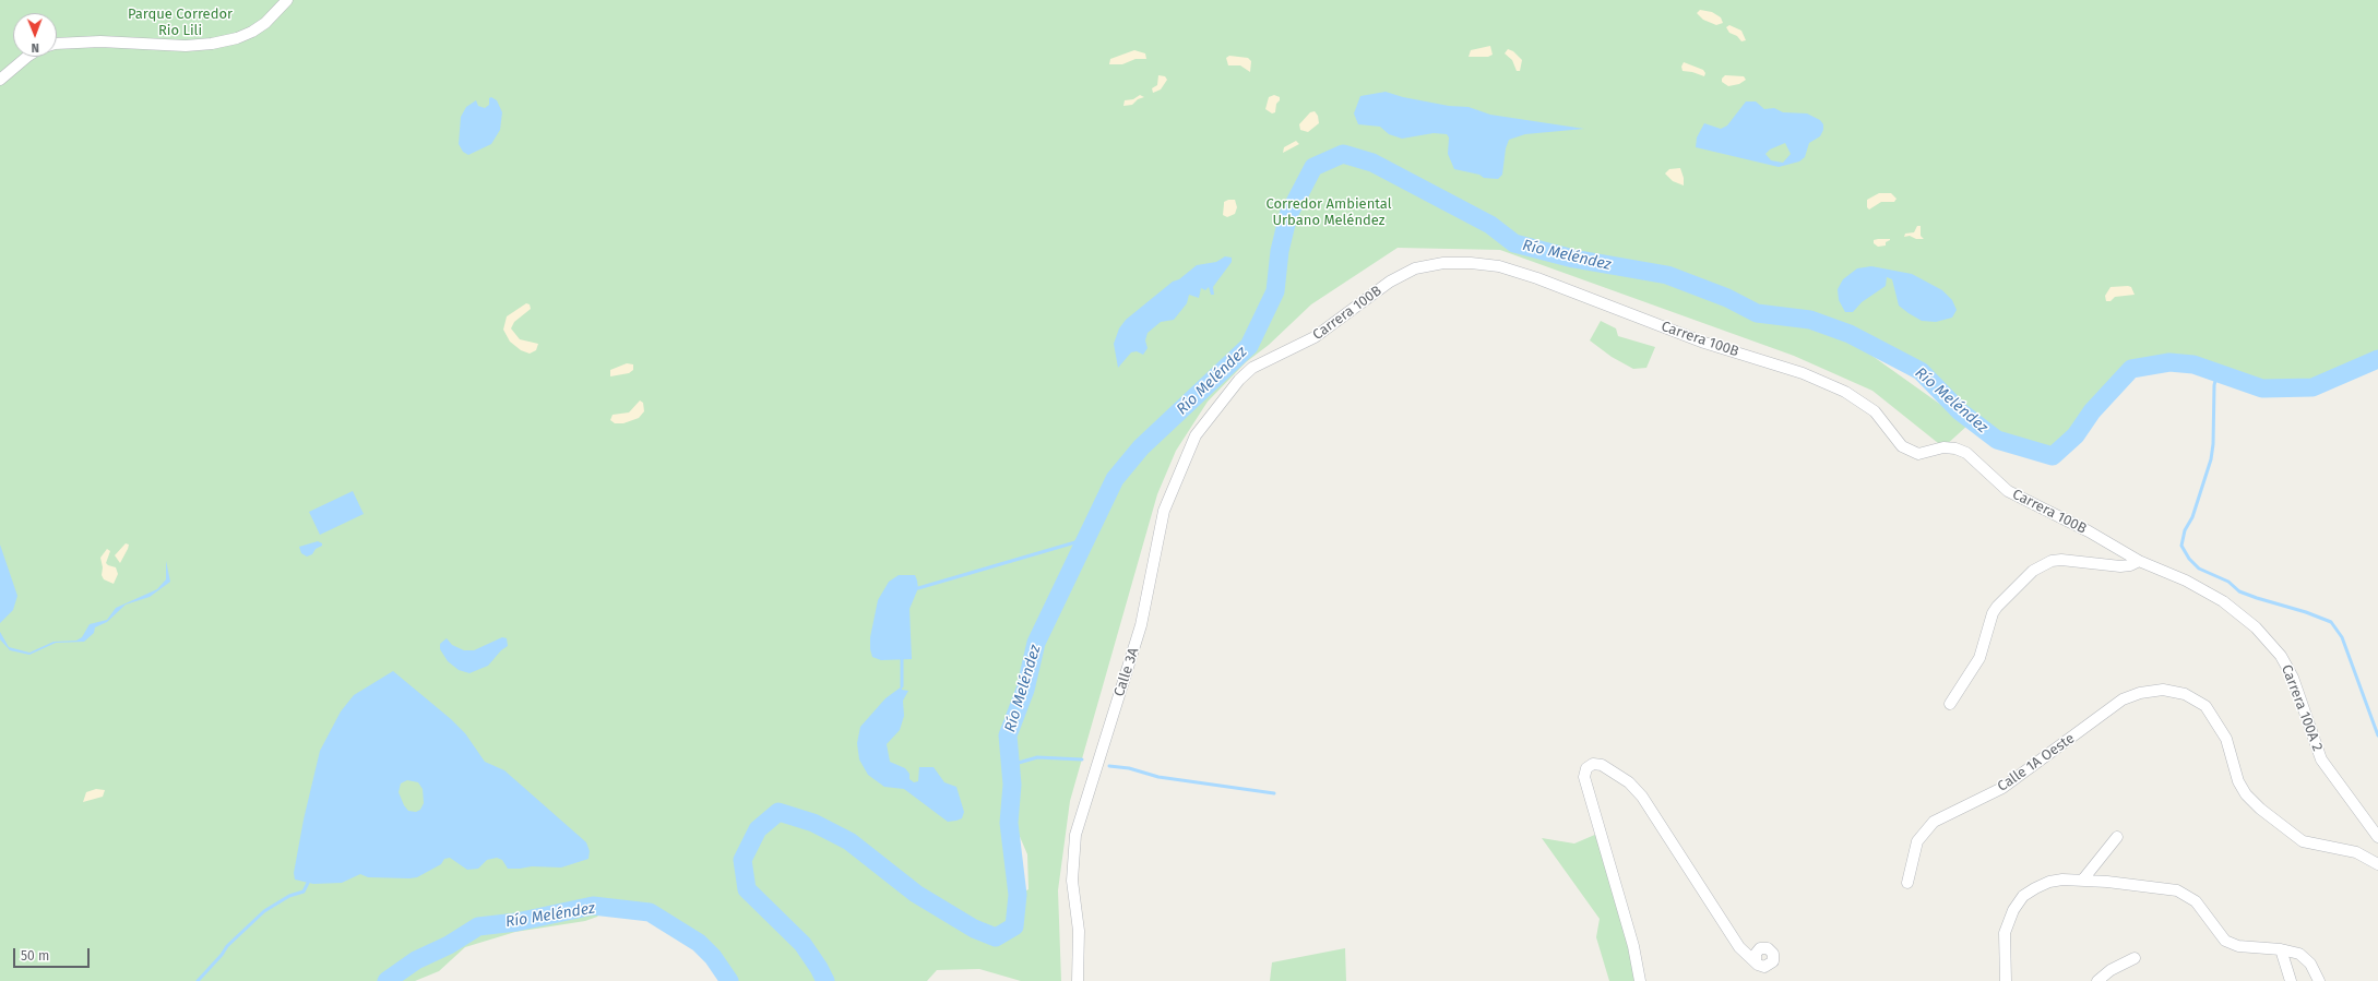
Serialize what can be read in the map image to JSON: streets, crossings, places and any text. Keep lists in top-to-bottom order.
{
  "streets": {
    "street": [
      "Carrera 100B",
      "Calle 3A",
      "Carrera 100A 2",
      "Calle 1A Oeste"
    ]
  },
  "crossings": [
    ["Carrera 100B", "Calle 3A"],
    ["Carrera 100B", "Carrera 100A 2"]
  ],
  "water": ["Río Meléndez"],
  "parks": ["Parque Corredor Rio Lili", "Corredor Ambiental Urbano Meléndez"],
  "scale_bar": "50 m",
  "north": "bottom"
}
